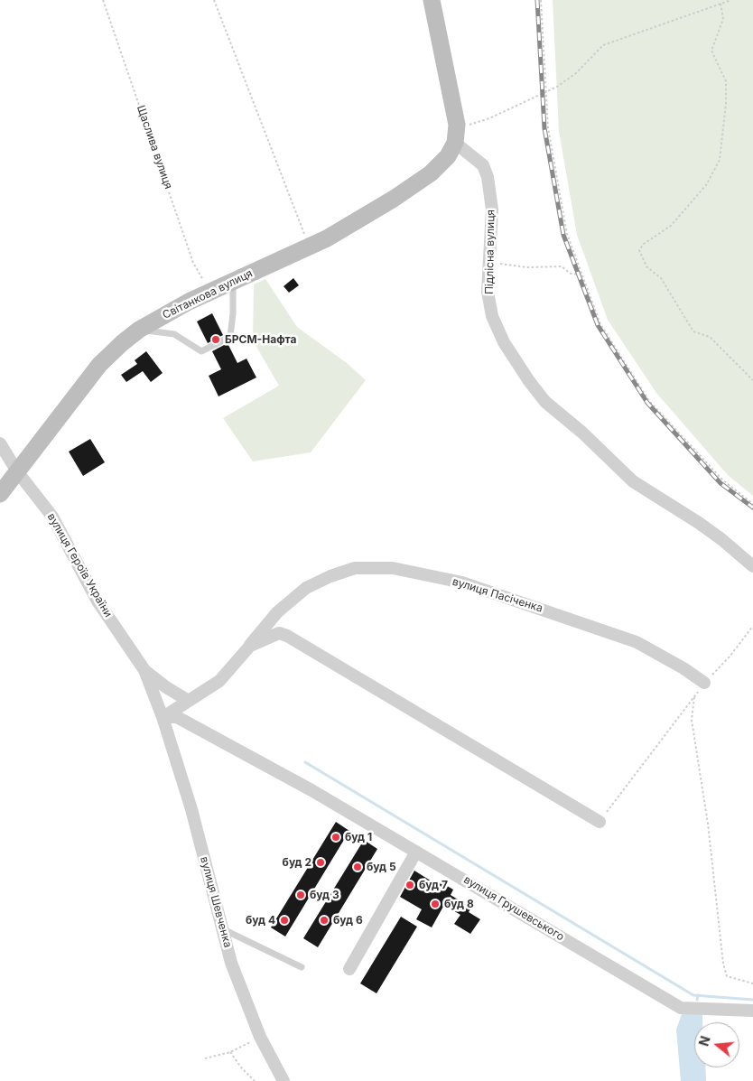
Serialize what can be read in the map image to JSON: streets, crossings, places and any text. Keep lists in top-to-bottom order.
{
  "streets": {
    "main road": ["Світанкова вулиця"],
    "street": [
      "Підлісна вулиця",
      "вулиця Героїв України",
      "вулиця Пасіченка",
      "вулиця Шевченка",
      "вулиця Грушевського"
    ],
    "path": ["Щаслива вулиця"]
  },
  "crossings": [
    ["Щаслива вулиця", "Світанкова вулиця"],
    ["Підлісна вулиця", "Світанкова вулиця"],
    ["Світанкова вулиця", "вулиця Героїв України"],
    ["вулиця Героїв України", "вулиця Пасіченка"],
    ["вулиця Героїв України", "вулиця Шевченка"],
    ["вулиця Героїв України", "вулиця Грушевського"],
    ["вулиця Пасіченка", "вулиця Шевченка"],
    ["вулиця Пасіченка", "вулиця Грушевського"],
    ["вулиця Шевченка", "вулиця Грушевського"]
  ],
  "places": [
    "БРСМ-Нафта",
    "буд 1",
    "буд 2",
    "буд 5",
    "буд 7",
    "буд 3",
    "буд 8",
    "буд 4",
    "буд 6"
  ],
  "north": "left"
}
